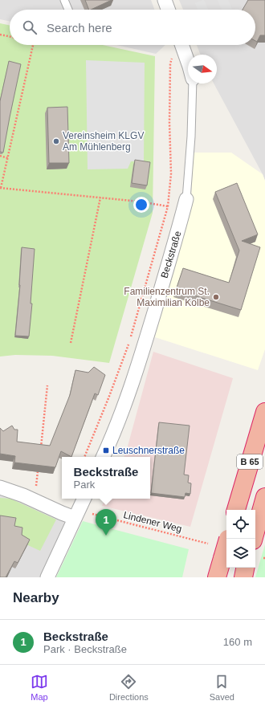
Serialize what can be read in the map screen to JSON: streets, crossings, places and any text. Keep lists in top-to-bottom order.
{
  "streets": {
    "highway": ["B 65"],
    "street": ["Beckstraße"],
    "path": ["Lindener Weg"]
  },
  "places": {
    "other": ["Vereinsheim KLGV Am Mühlenberg", "Familienzentrum St. Maximilian Kolbe"],
    "transit": ["Leuschnerstraße"]
  },
  "north": "right",
  "page": {
    "search": "Search here",
    "popup": ["Beckstraße", "Park"],
    "pins": "1",
    "heading": "Nearby",
    "list": [
      {
        "mark": "1",
        "name": "Beckstraße",
        "note": "Park · Beckstraße",
        "value": "160 m"
      }
    ],
    "nav": ["Map", "Directions", "Saved"]
  }
}
